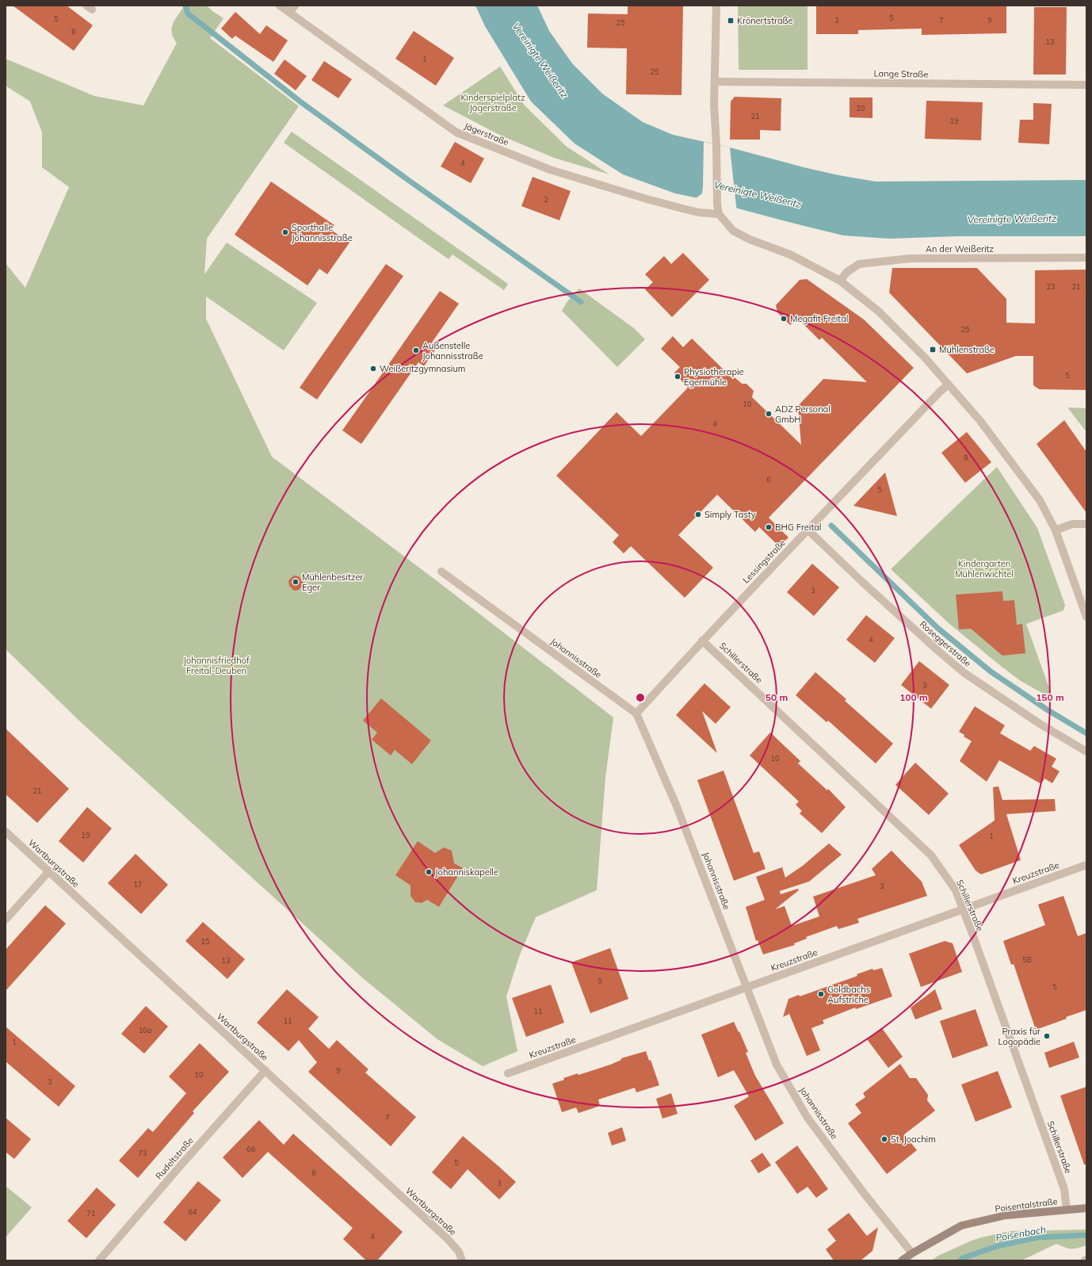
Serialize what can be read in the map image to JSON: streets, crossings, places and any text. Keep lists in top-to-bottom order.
{
  "streets": {
    "main road": ["Poisentalstraße"],
    "street": [
      "Lange Straße",
      "Jägerstraße",
      "An der Weißeritz",
      "Lessingstraße",
      "Roseggerstraße",
      "Johannisstraße",
      "Schillerstraße",
      "Wartburgstraße",
      "Kreuzstraße",
      "Rudeltstraße"
    ]
  },
  "crossings": [
    ["Lessingstraße", "Roseggerstraße"],
    ["Lessingstraße", "Johannisstraße"],
    ["Lessingstraße", "Schillerstraße"],
    ["Johannisstraße", "Kreuzstraße"],
    ["Johannisstraße", "Poisentalstraße"],
    ["Schillerstraße", "Kreuzstraße"],
    ["Schillerstraße", "Poisentalstraße"],
    ["Wartburgstraße", "Rudeltstraße"]
  ],
  "water": ["Vereinigte Weißeritz", "Poisenbach"],
  "parks": ["Kinderspielplatz Jägerstraße", "Kindergarten Mühlenwichtel", "Johannisfriedhof Freital-Deuben"],
  "places": {
    "transit": ["Krönertstraße", "Mühlenstraße"],
    "other": [
      "Sporthalle Johannisstraße",
      "Megafit Freital",
      "Außenstelle Johannisstraße",
      "Weißeritzgymnasium",
      "Physiotherapie Egermühle",
      "ADZ Personal GmbH",
      "Simply Tasty",
      "BHG Freital",
      "Mühlenbesitzer Eger",
      "Johanniskapelle",
      "Goldbachs Aufstriche",
      "Praxis für Logopädie",
      "St. Joachim"
    ]
  },
  "house_numbers": [
    "5",
    "5",
    "3",
    "7",
    "9",
    "25",
    "6",
    "13",
    "1",
    "25",
    "20",
    "21",
    "19",
    "4",
    "2",
    "23",
    "21",
    "25",
    "5",
    "10",
    "4",
    "8",
    "6",
    "5",
    "3",
    "4",
    "3",
    "10",
    "21",
    "19",
    "1",
    "17",
    "3",
    "15",
    "5B",
    "13",
    "9",
    "5",
    "11",
    "11",
    "10a",
    "1",
    "9",
    "10",
    "3",
    "7",
    "66",
    "73",
    "5",
    "8",
    "3",
    "64",
    "71",
    "4"
  ],
  "rings": ["50 m", "100 m", "150 m"]
}
